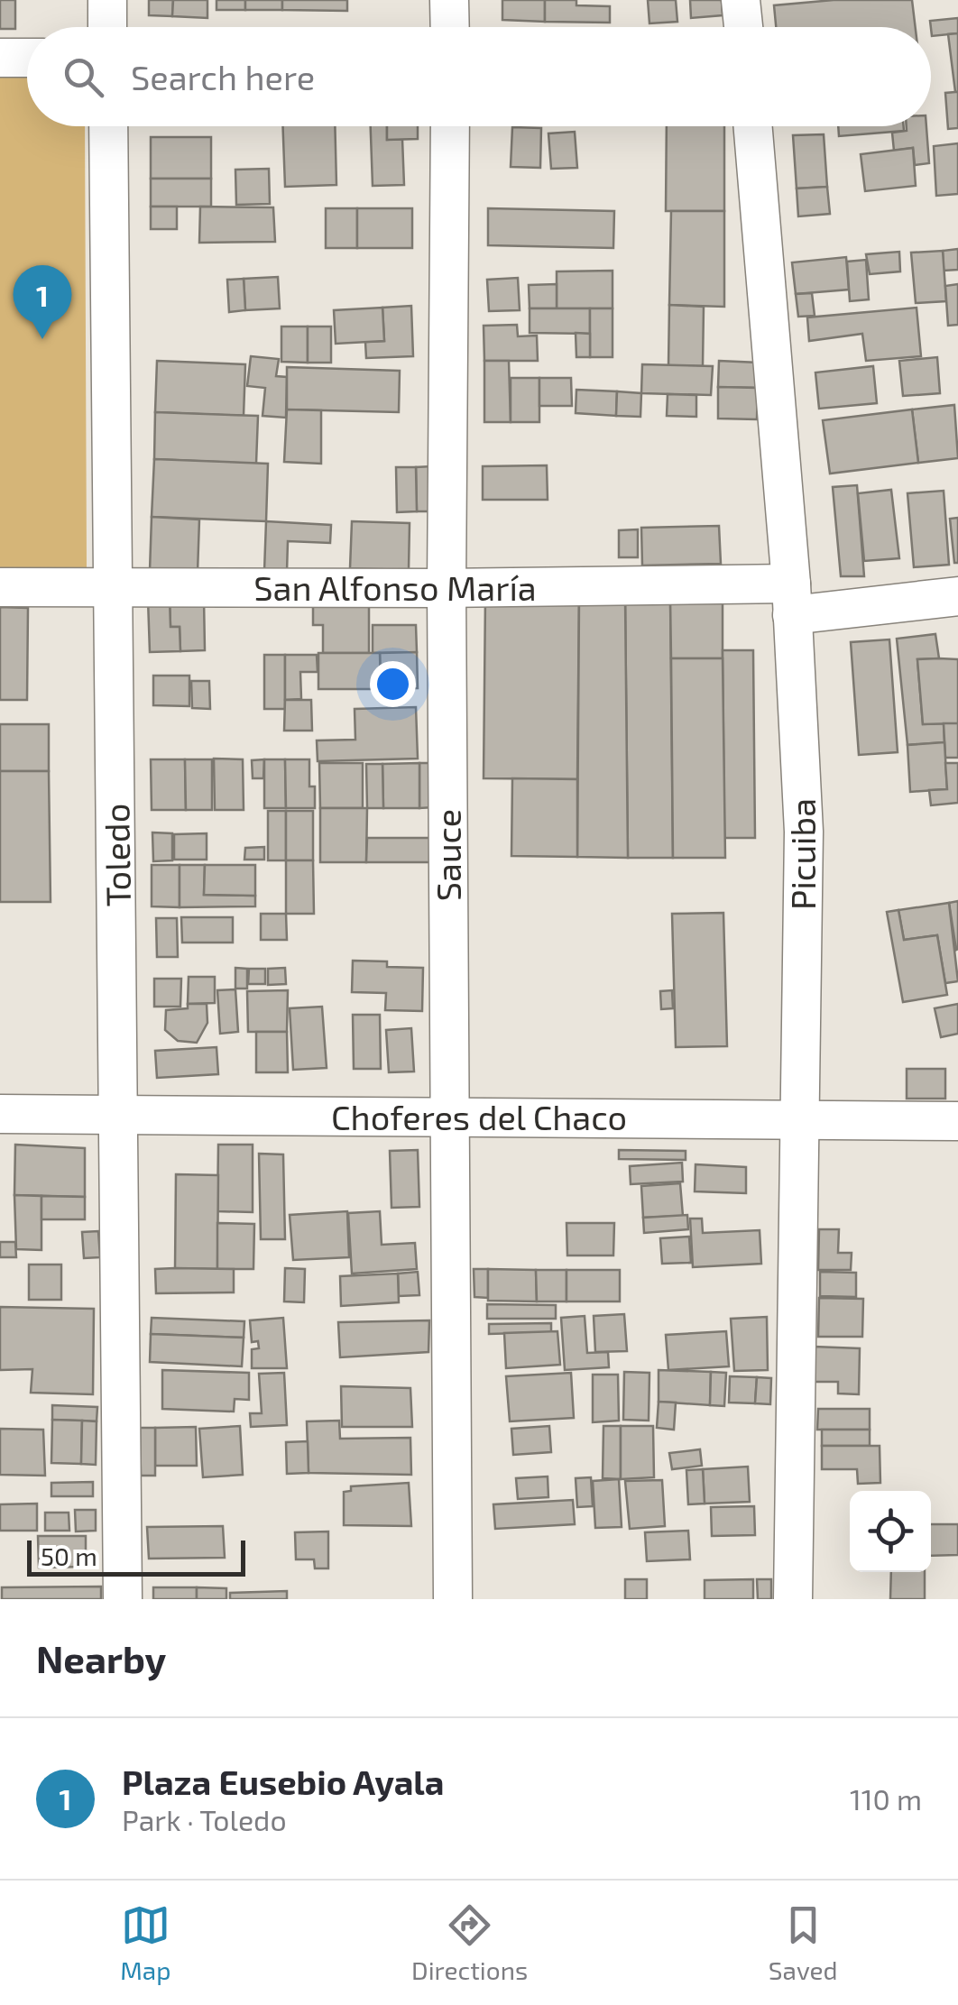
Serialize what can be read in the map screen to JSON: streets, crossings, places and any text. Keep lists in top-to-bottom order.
{
  "streets": {
    "street": [
      "San Alfonso María",
      "Picuiba",
      "Toledo",
      "Sauce",
      "Choferes del Chaco"
    ]
  },
  "crossings": [
    ["San Alfonso María", "Picuiba"],
    ["San Alfonso María", "Toledo"],
    ["San Alfonso María", "Sauce"],
    ["Picuiba", "Choferes del Chaco"],
    ["Toledo", "Choferes del Chaco"],
    ["Sauce", "Choferes del Chaco"]
  ],
  "scale_bar": "50 m",
  "page": {
    "search": "Search here",
    "pins": "1",
    "scale": "50 m",
    "heading": "Nearby",
    "list": [
      {
        "mark": "1",
        "name": "Plaza Eusebio Ayala",
        "note": "Park · Toledo",
        "value": "110 m"
      }
    ],
    "nav": ["Map", "Directions", "Saved"]
  }
}
